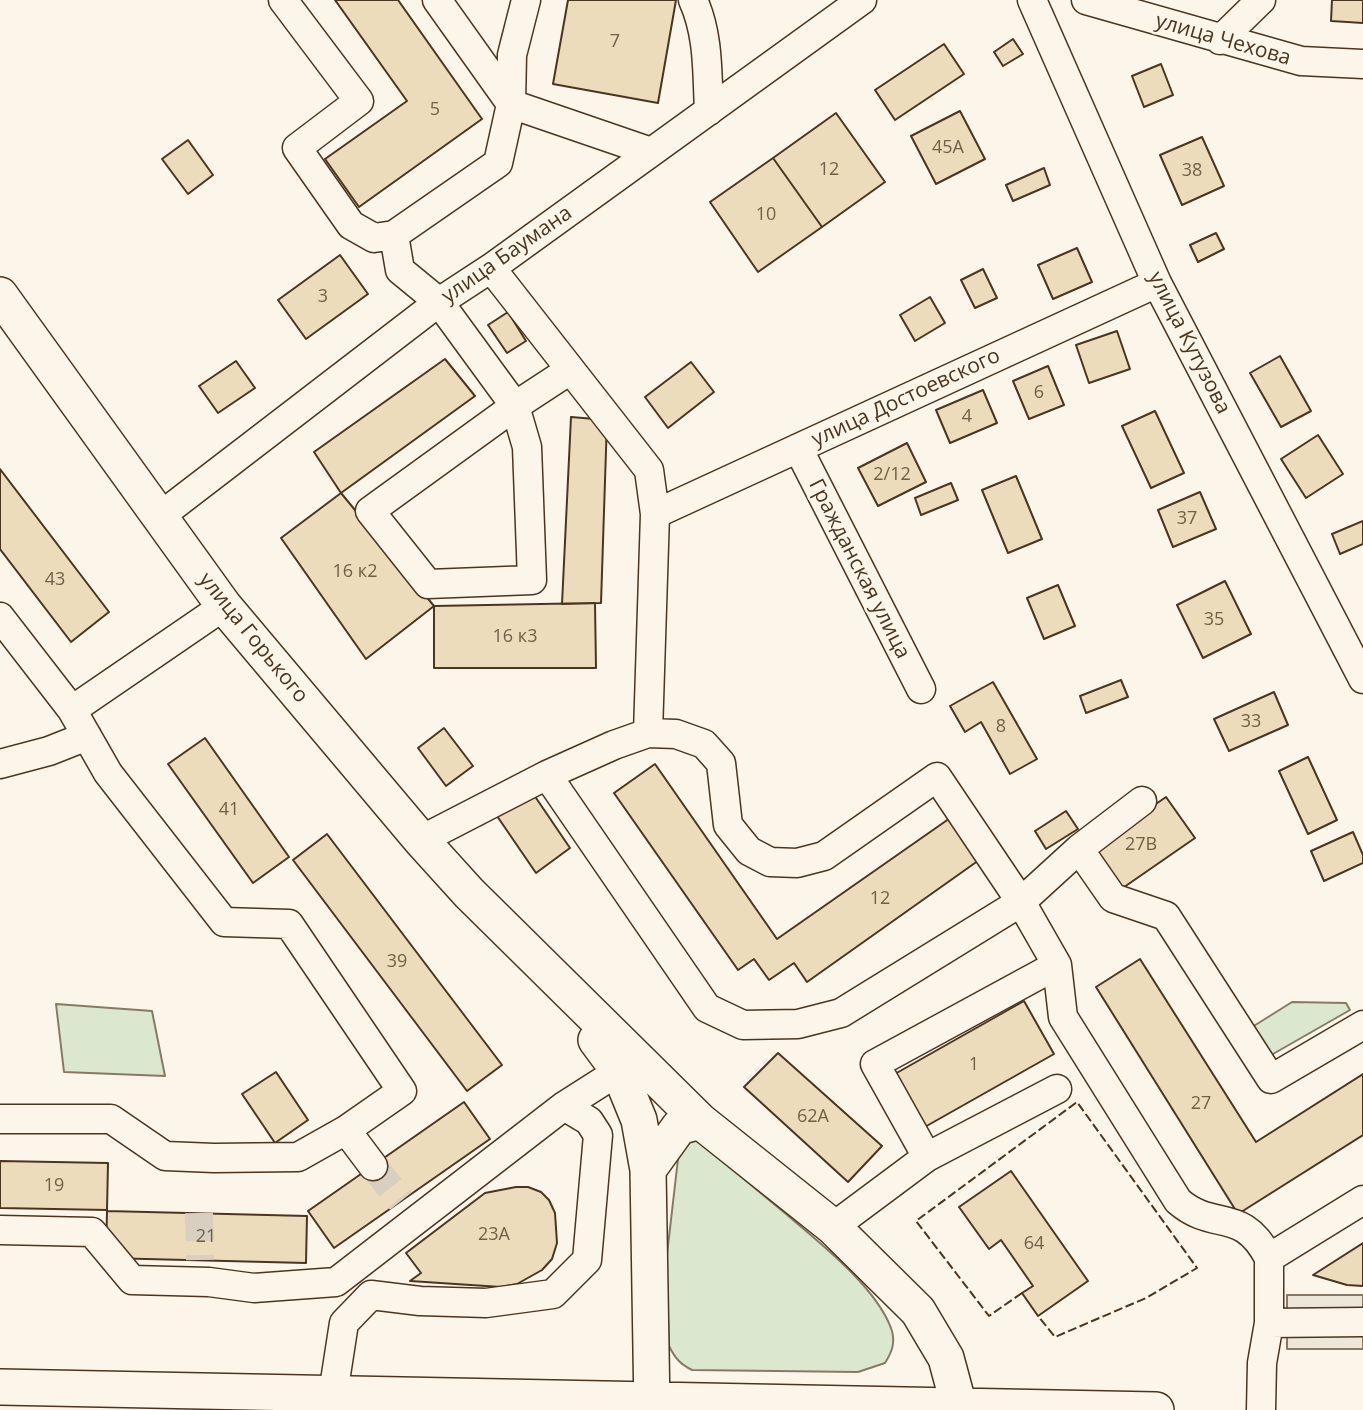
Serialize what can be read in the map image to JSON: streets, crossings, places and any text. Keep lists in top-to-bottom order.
{
  "streets": {
    "main road": ["улица Горького"],
    "street": [
      "улица Чехова",
      "улица Баумана",
      "улица Кутузова",
      "улица Достоевского",
      "Гражданская улица"
    ]
  },
  "crossings": [
    ["улица Баумана", "улица Горького"],
    ["улица Кутузова", "улица Достоевского"],
    ["улица Достоевского", "Гражданская улица"]
  ],
  "house_numbers": [
    "7",
    "5",
    "45А",
    "12",
    "38",
    "10",
    "3",
    "6",
    "4",
    "2/12",
    "37",
    "16 к2",
    "43",
    "35",
    "16 к3",
    "33",
    "8",
    "41",
    "27В",
    "12",
    "39",
    "1",
    "27",
    "62А",
    "19",
    "23А",
    "21",
    "64"
  ]
}
